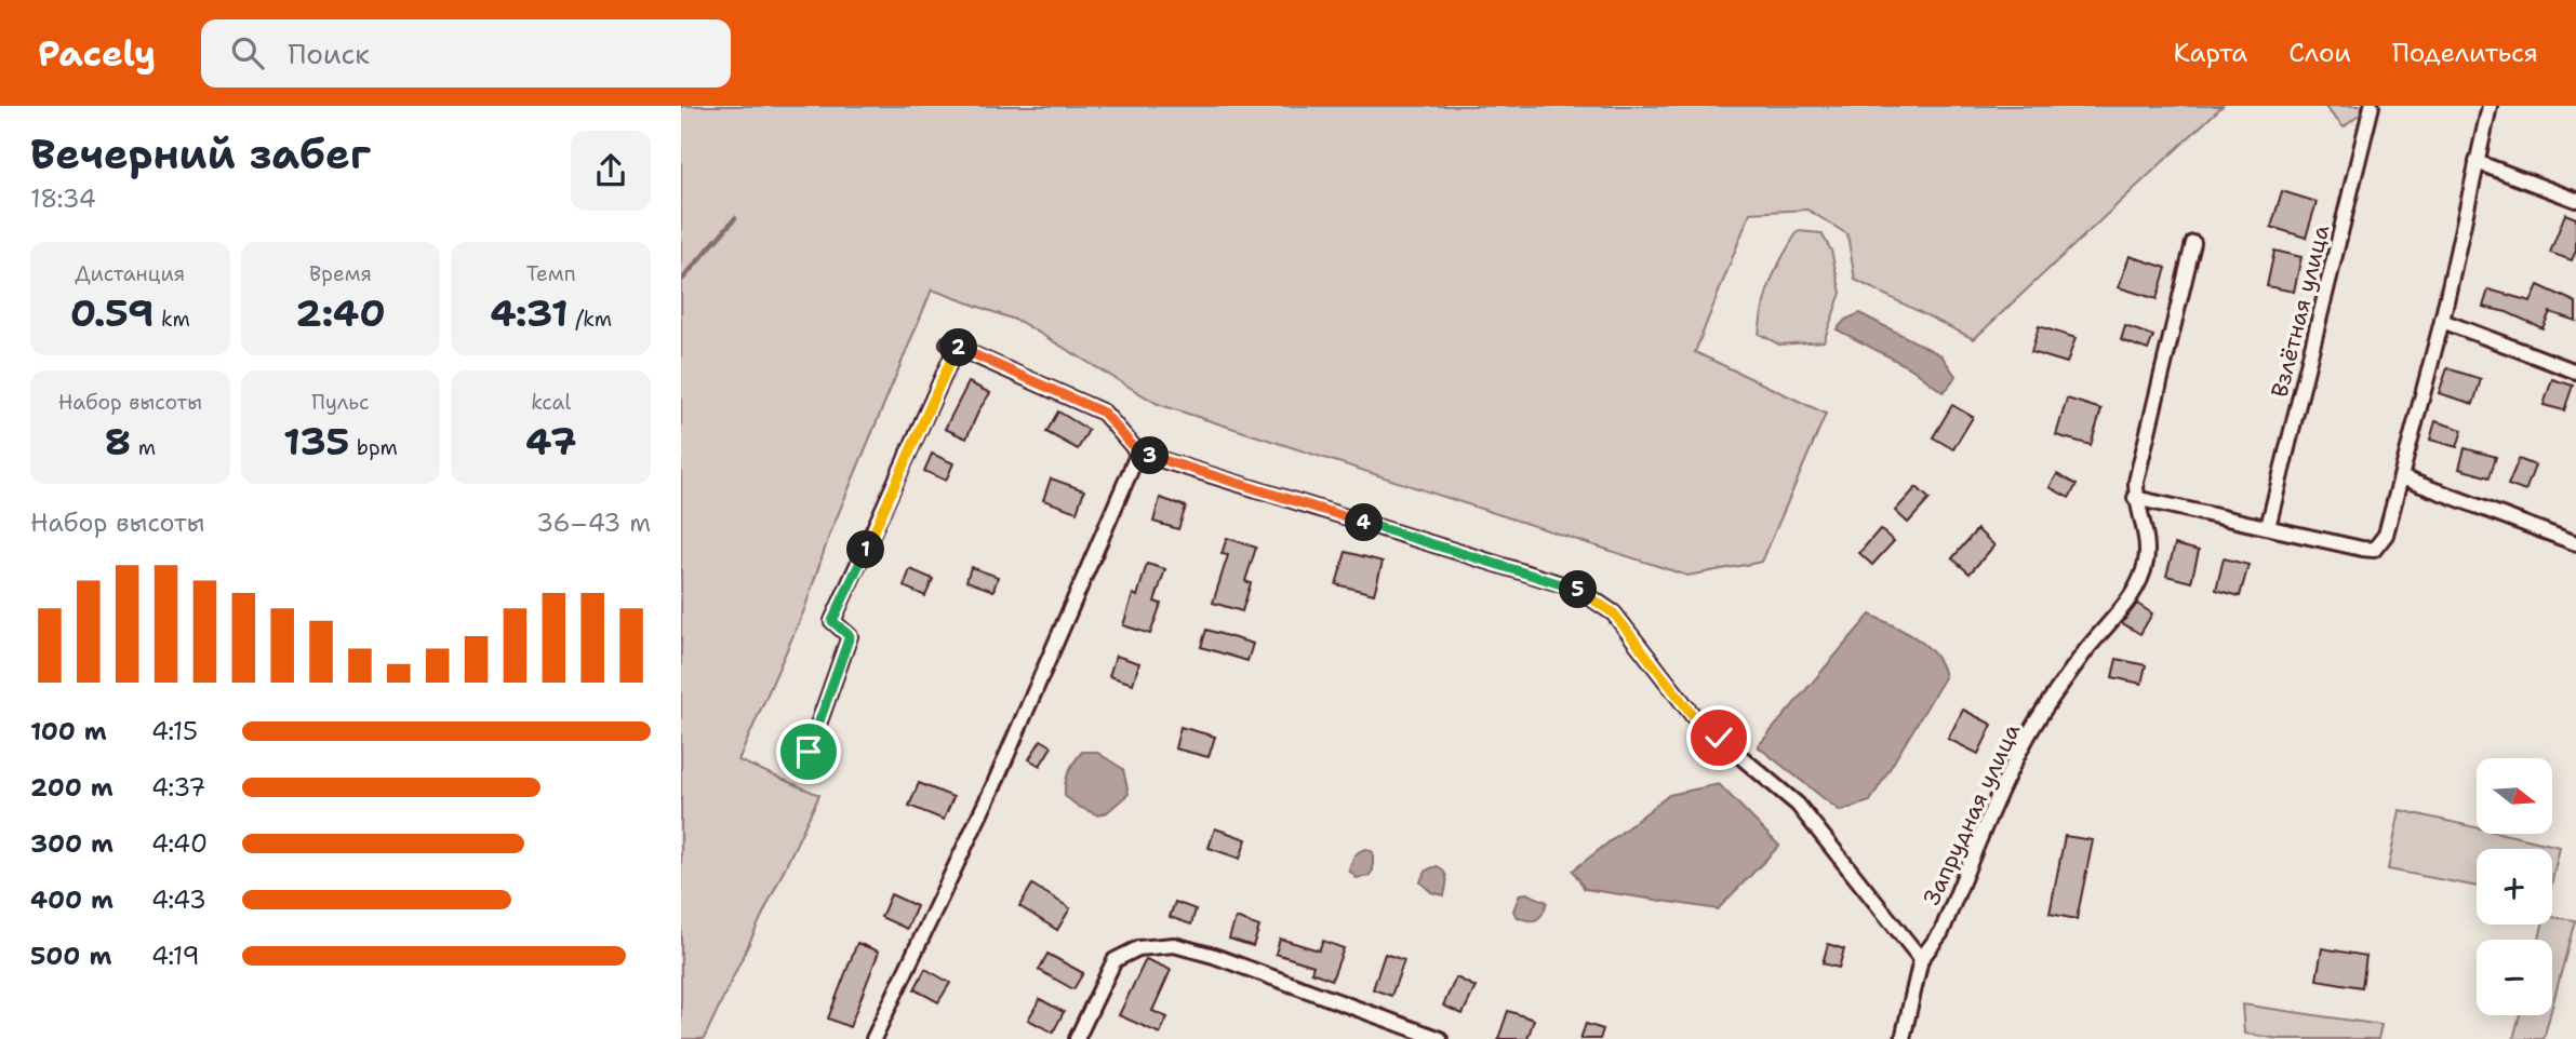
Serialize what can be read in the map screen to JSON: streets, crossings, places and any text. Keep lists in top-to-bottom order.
{
  "streets": {
    "street": ["Взлётная улица", "Запрудная улица"]
  },
  "north": "right",
  "page": {
    "header": "Pacely",
    "search": "Поиск",
    "nav": ["Карта", "Слои", "Поделиться"],
    "heading": ["Вечерний забег", "18:34"],
    "stats": [
      ["Дистанция", "0.59 km"],
      ["Время", "2:40"],
      ["Темп", "4:31 /km"],
      ["Набор высоты", "8 m"],
      ["Пульс", "135 bpm"],
      ["kcal", "47"]
    ],
    "pins": [
      "2",
      "3",
      "4",
      "1",
      "5"
    ],
    "chart": ["Набор высоты", "36–43 m"],
    "list": [
      {
        "name": "100 m",
        "note": "4:15"
      },
      {
        "name": "200 m",
        "note": "4:37"
      },
      {
        "name": "300 m",
        "note": "4:40"
      },
      {
        "name": "400 m",
        "note": "4:43"
      },
      {
        "name": "500 m",
        "note": "4:19"
      }
    ],
    "map_buttons": ["+", "−"]
  }
}
